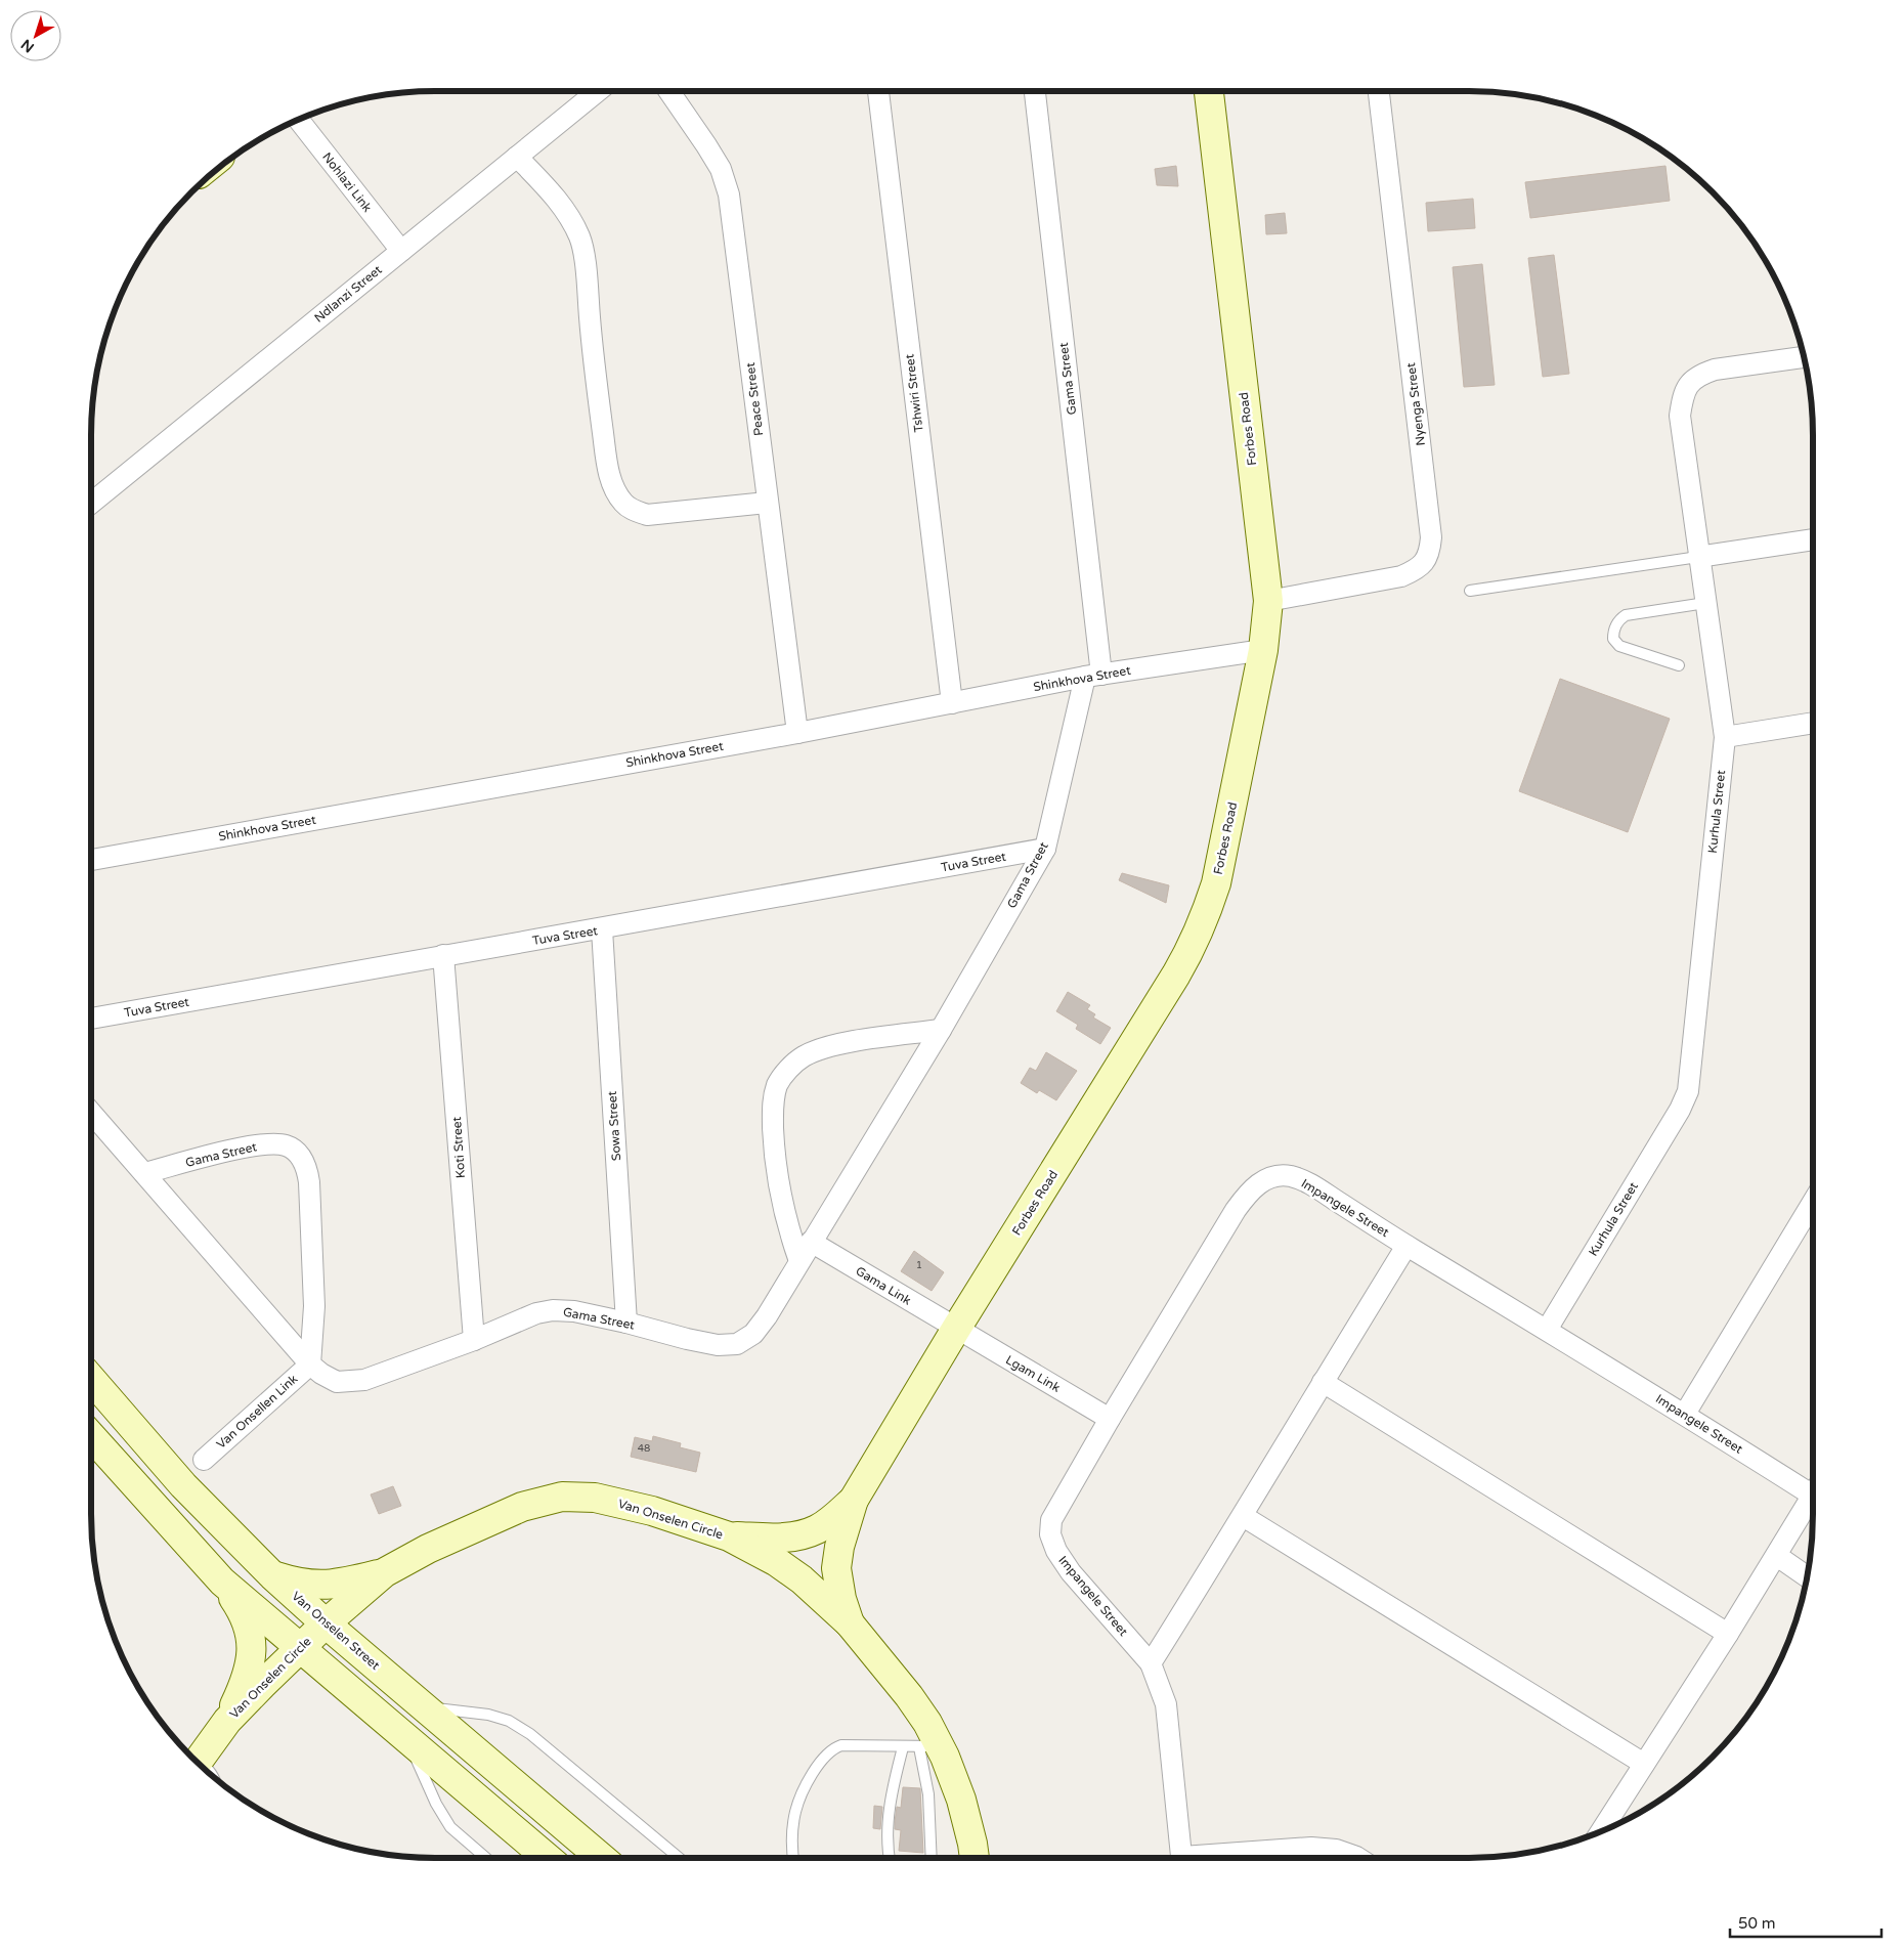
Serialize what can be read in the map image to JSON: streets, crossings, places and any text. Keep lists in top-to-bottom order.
{
  "streets": {
    "street": [
      "Nohlazi Link",
      "Ndlanzi Street",
      "Gama Street",
      "Tshwiri Street",
      "Peace Street",
      "Nyenga Street",
      "Forbes Road",
      "Shinkhova Street",
      "Kurhula Street",
      "Tuva Street",
      "Sowa Street",
      "Koti Street",
      "Impangele Street",
      "Gama Link",
      "Lgam Link",
      "Van Onsellen Link",
      "Van Onselen Circle",
      "Van Onselen Street"
    ]
  },
  "crossings": [
    ["Nohlazi Link", "Ndlanzi Street"],
    ["Gama Street", "Shinkhova Street"],
    ["Gama Street", "Tuva Street"],
    ["Gama Street", "Sowa Street"],
    ["Gama Street", "Koti Street"],
    ["Gama Street", "Gama Link"],
    ["Gama Street", "Van Onsellen Link"],
    ["Tshwiri Street", "Shinkhova Street"],
    ["Peace Street", "Shinkhova Street"],
    ["Nyenga Street", "Forbes Road"],
    ["Forbes Road", "Shinkhova Street"],
    ["Forbes Road", "Gama Link"],
    ["Forbes Road", "Lgam Link"],
    ["Forbes Road", "Van Onselen Circle"],
    ["Kurhula Street", "Impangele Street"],
    ["Tuva Street", "Sowa Street"],
    ["Tuva Street", "Koti Street"],
    ["Impangele Street", "Lgam Link"],
    ["Gama Link", "Lgam Link"],
    ["Van Onselen Circle", "Van Onselen Street"]
  ],
  "house_numbers": ["1", "48"],
  "scale_bar": "50 m",
  "north": "bottom left"
}
